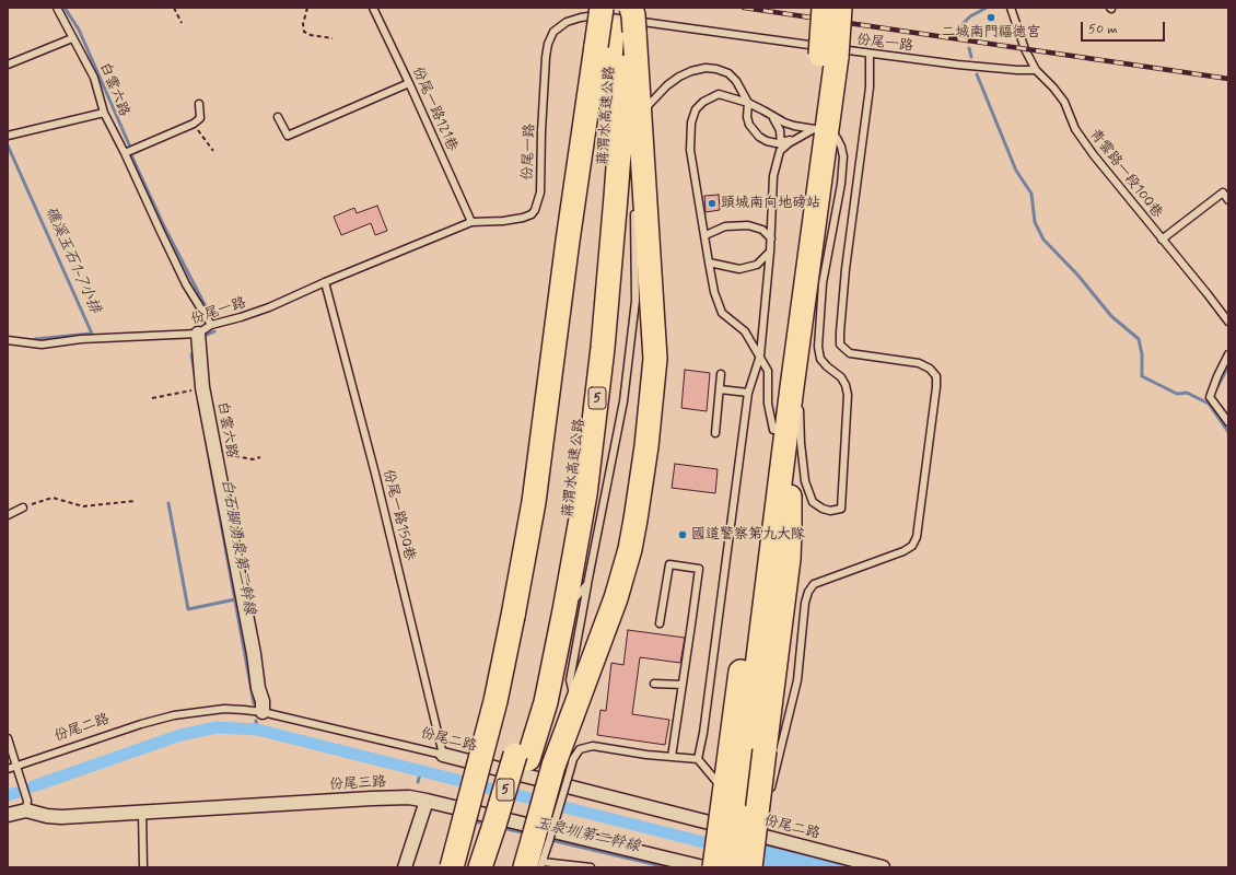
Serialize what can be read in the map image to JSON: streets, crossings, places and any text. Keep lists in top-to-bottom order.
{
  "streets": {
    "highway": ["蔣渭水高速公路", "5"],
    "street": ["白雲六路", "份尾二路", "份尾三路"],
    "lane": [
      "份尾一路",
      "份尾一路121巷",
      "青雲路一段100巷",
      "份尾一路150巷"
    ]
  },
  "crossings": [
    ["份尾一路", "白雲六路"],
    ["份尾一路", "份尾一路121巷"],
    ["份尾一路", "青雲路一段100巷"],
    ["份尾一路", "份尾一路150巷"],
    ["白雲六路", "份尾二路"],
    ["份尾一路150巷", "份尾二路"]
  ],
  "water": ["礁溪玉石1-7小排", "白石腳湧泉第二幹線", "玉泉圳第二幹線"],
  "places": ["二城南門福德宮", "頭城南向地磅站", "國道警察第九大隊"],
  "scale_bar": "50 m"
}
